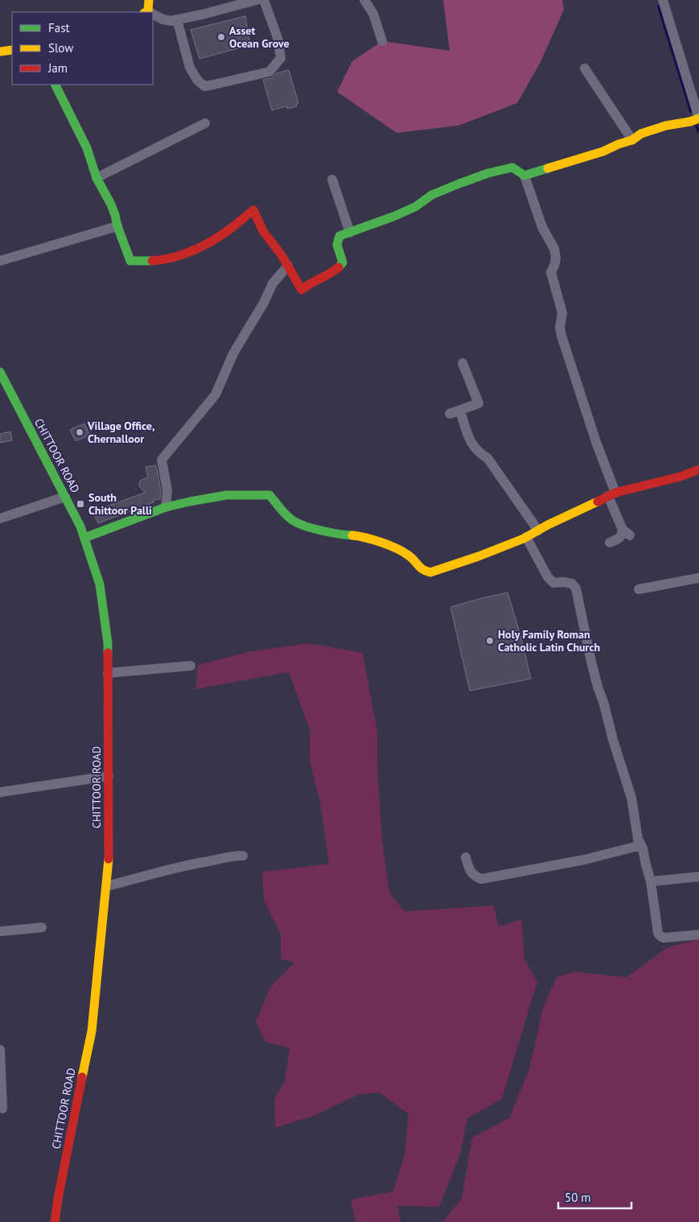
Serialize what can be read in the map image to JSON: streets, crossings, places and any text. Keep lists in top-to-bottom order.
{
  "streets": {
    "street": ["CHITTOOR ROAD"]
  },
  "places": {
    "other": ["Asset Ocean Grove", "Village Office, Chernalloor", "Holy Family Roman Catholic Latin Church"],
    "transit": ["South Chittoor Palli"]
  },
  "legend": ["Fast", "Slow", "Jam"],
  "scale_bar": "50 m"
}
